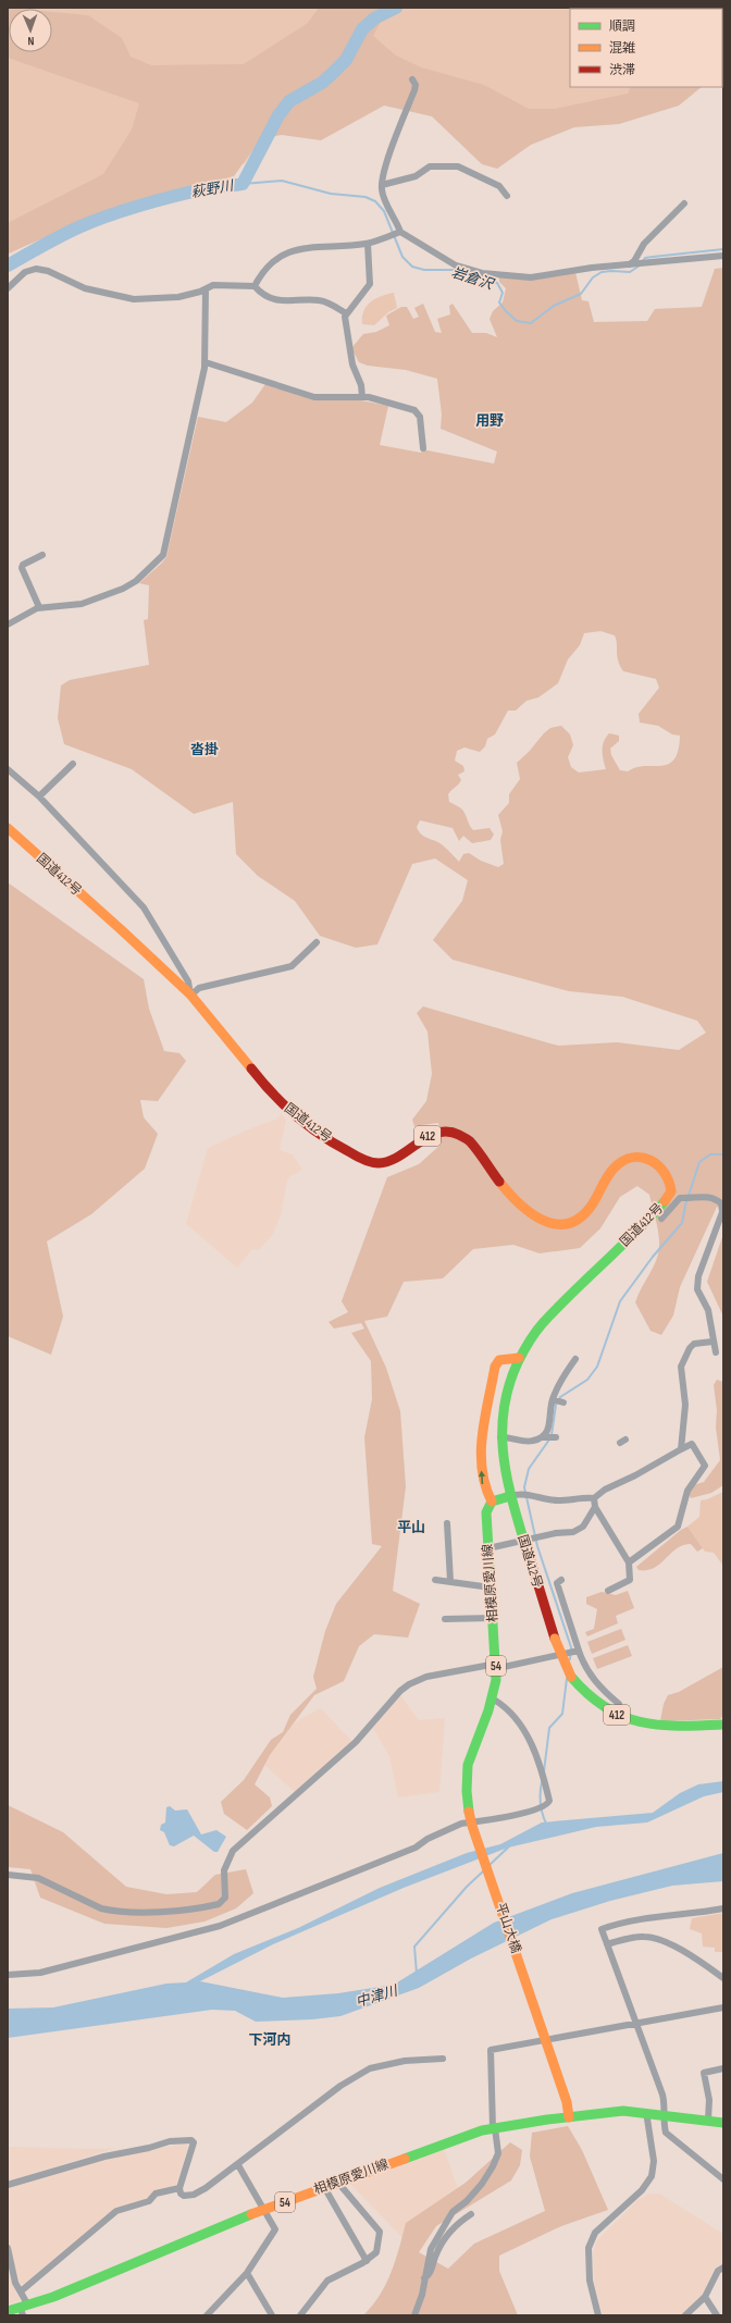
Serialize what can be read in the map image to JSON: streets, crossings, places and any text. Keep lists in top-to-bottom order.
{
  "streets": {
    "main road": [
      "国道412号",
      "412",
      "相模原愛川線",
      "54",
      "平山大橋"
    ]
  },
  "crossings": [
    ["相模原愛川線", "54"],
    ["相模原愛川線", "平山大橋"],
    ["54", "平山大橋"]
  ],
  "districts": [
    "用野",
    "沓掛",
    "平山",
    "下河内"
  ],
  "water": ["萩野川", "岩倉沢", "中津川"],
  "legend": ["順調", "混雑", "渋滞"],
  "north": "bottom"
}
